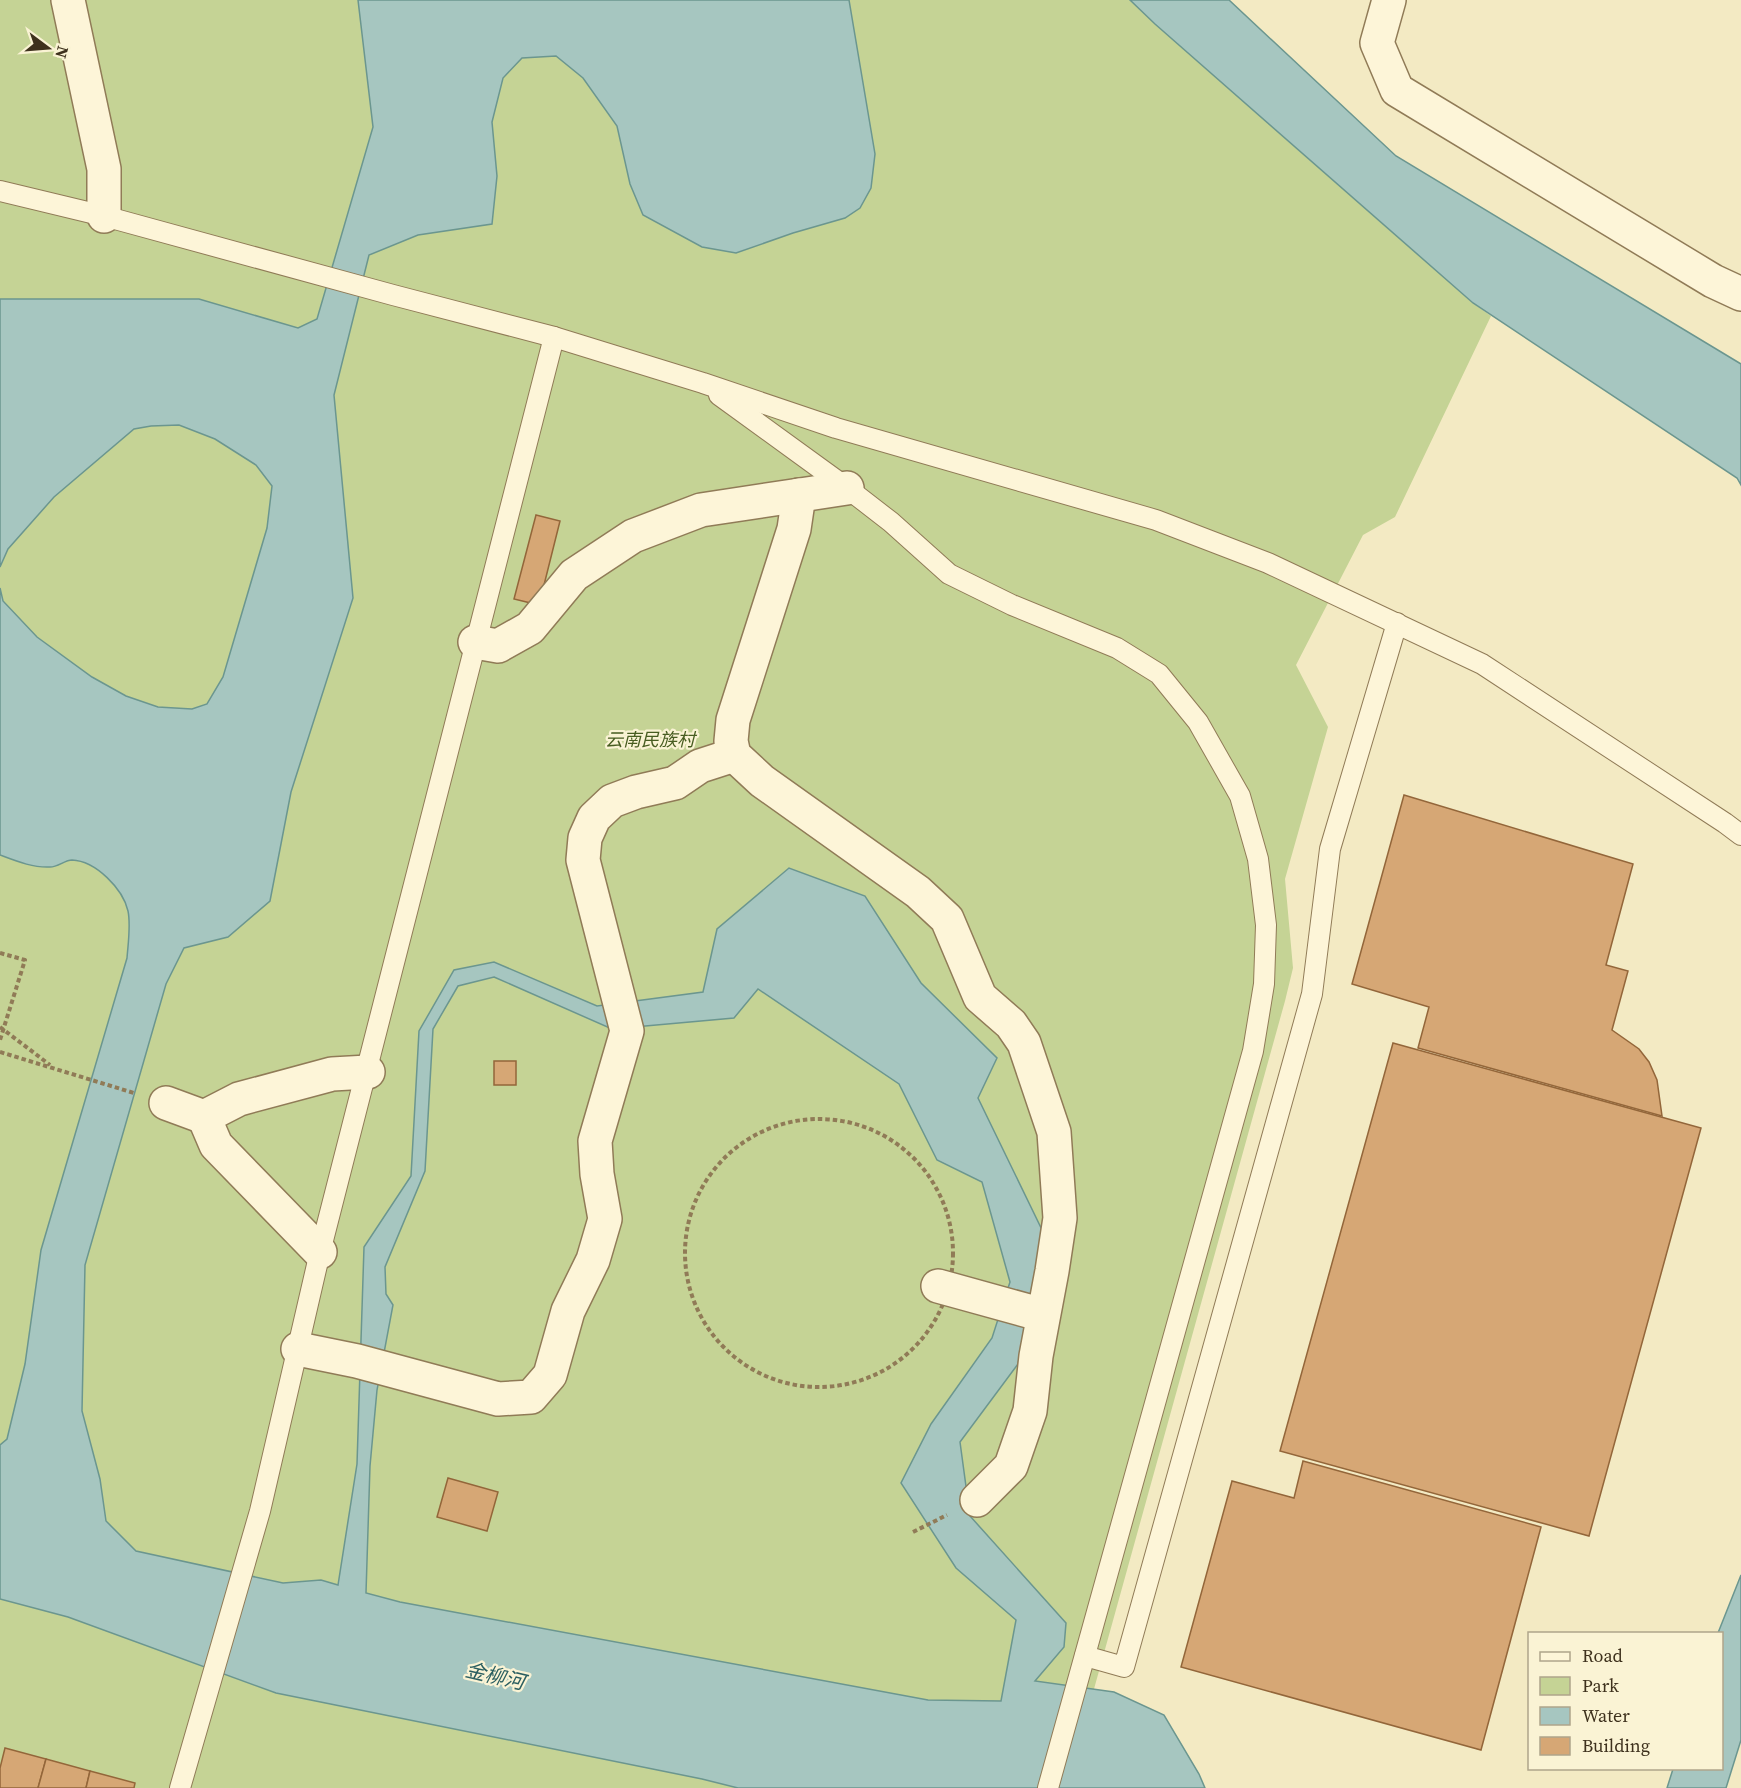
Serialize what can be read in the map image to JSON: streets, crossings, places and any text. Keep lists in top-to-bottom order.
{
  "water": ["金柳河"],
  "parks": ["云南民族村"],
  "legend": [
    "Road",
    "Park",
    "Water",
    "Building"
  ],
  "north": "right"
}
